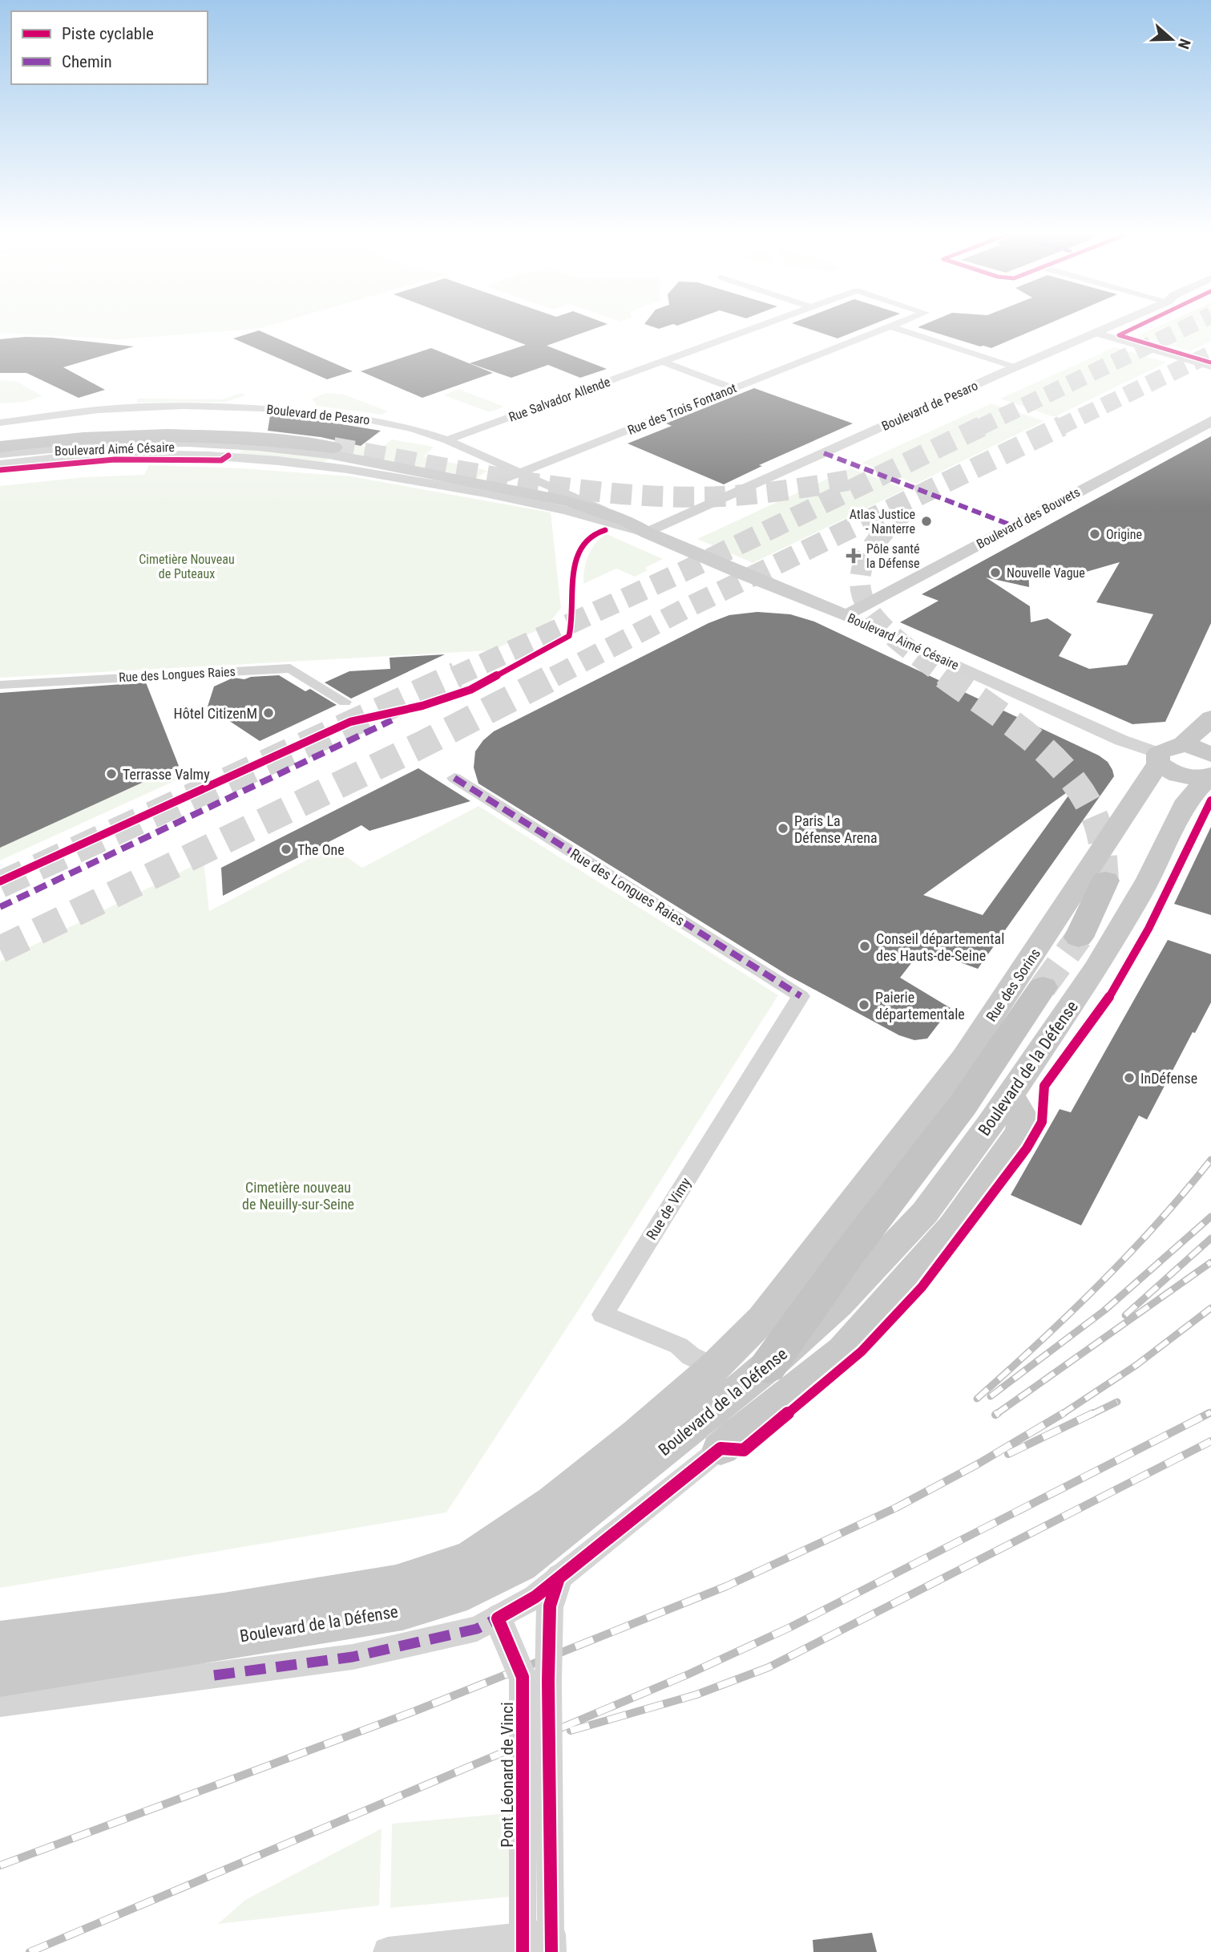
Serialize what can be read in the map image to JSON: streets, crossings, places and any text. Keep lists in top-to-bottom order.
{
  "streets": {
    "main road": [
      "Boulevard Aimé Césaire",
      "Boulevard des Bouvets",
      "Rue des Sorins",
      "Boulevard de la Défense"
    ],
    "street": [
      "Rue Salvador Allende",
      "Boulevard de Pesaro",
      "Rue des Trois Fontanot",
      "Rue des Longues Raies",
      "Rue de Vimy",
      "Pont Léonard de Vinci"
    ]
  },
  "crossings": [
    ["Rue Salvador Allende", "Boulevard de Pesaro"],
    ["Boulevard de Pesaro", "Rue des Trois Fontanot"],
    ["Boulevard de Pesaro", "Boulevard Aimé Césaire"],
    ["Rue des Trois Fontanot", "Boulevard Aimé Césaire"],
    ["Boulevard Aimé Césaire", "Boulevard des Bouvets"],
    ["Boulevard Aimé Césaire", "Rue des Sorins"],
    ["Rue des Longues Raies", "Rue de Vimy"],
    ["Rue des Sorins", "Boulevard de la Défense"],
    ["Rue des Sorins", "Rue de Vimy"],
    ["Boulevard de la Défense", "Rue de Vimy"]
  ],
  "parks": ["Cimetière Nouveau de Puteaux", "Cimetière nouveau de Neuilly-sur-Seine"],
  "places": {
    "other": [
      "Atlas Justice - Nanterre",
      "Origine",
      "Nouvelle Vague",
      "Hôtel CitizenM",
      "Terrasse Valmy",
      "Paris La Défense Arena",
      "The One",
      "Conseil départemental des Hauts-de-Seine",
      "Paierie départementale",
      "InDéfense"
    ],
    "health": ["Pôle santé la Défense"]
  },
  "legend": ["Piste cyclable", "Chemin"],
  "north": "right"
}
